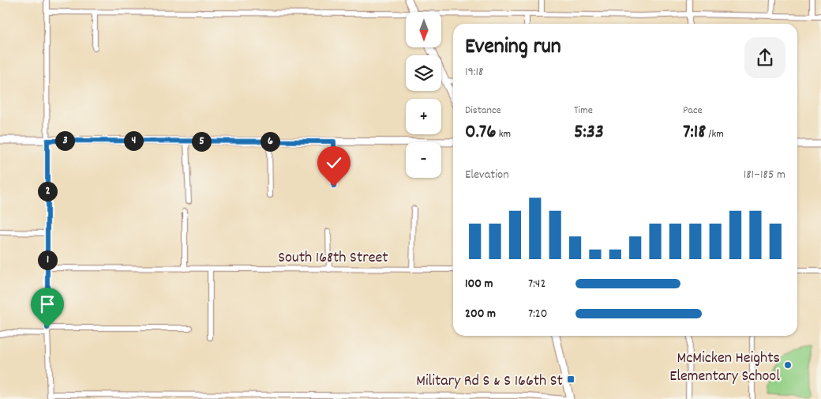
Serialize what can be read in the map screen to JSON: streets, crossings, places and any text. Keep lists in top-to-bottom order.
{
  "streets": {
    "street": ["South 168th Street"]
  },
  "places": {
    "other": ["McMicken Heights Elementary School"],
    "transit": ["Military Rd S & S 166th St"]
  },
  "north": "bottom",
  "page": {
    "map_buttons": ["+", "−"],
    "heading": ["Evening run", "19:18"],
    "stats": [
      ["Distance", "0.76 km"],
      ["Time", "5:33"],
      ["Pace", "7:18 /km"]
    ],
    "pins": [
      "3",
      "4",
      "5",
      "6",
      "2",
      "1"
    ],
    "chart": ["Elevation", "181–185 m"],
    "list": [
      {
        "name": "100 m",
        "note": "7:42"
      },
      {
        "name": "200 m",
        "note": "7:20"
      }
    ]
  }
}
